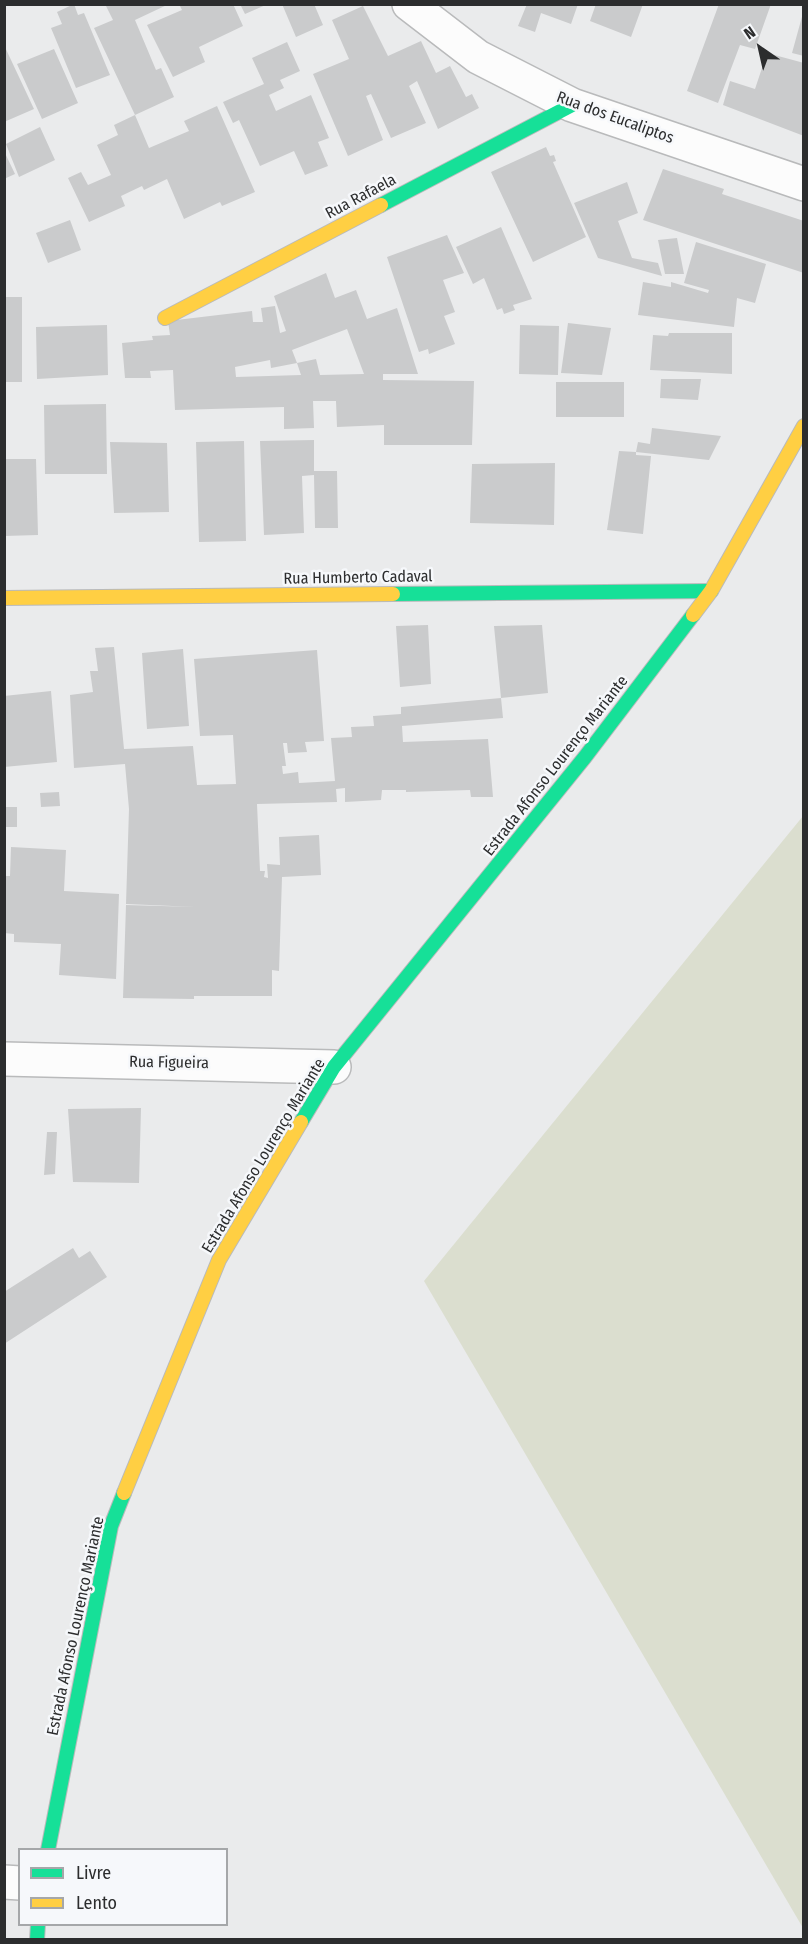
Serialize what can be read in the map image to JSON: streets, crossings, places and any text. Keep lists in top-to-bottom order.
{
  "streets": {
    "main road": ["Rua Rafaela", "Rua Humberto Cadaval", "Estrada Afonso Lourenço Mariante"],
    "street": ["Rua dos Eucaliptos", "Rua Figueira"]
  },
  "crossings": [
    ["Rua dos Eucaliptos", "Rua Rafaela"],
    ["Rua Humberto Cadaval", "Estrada Afonso Lourenço Mariante"],
    ["Estrada Afonso Lourenço Mariante", "Rua Figueira"]
  ],
  "legend": ["Livre", "Lento"],
  "north": "top left"
}
